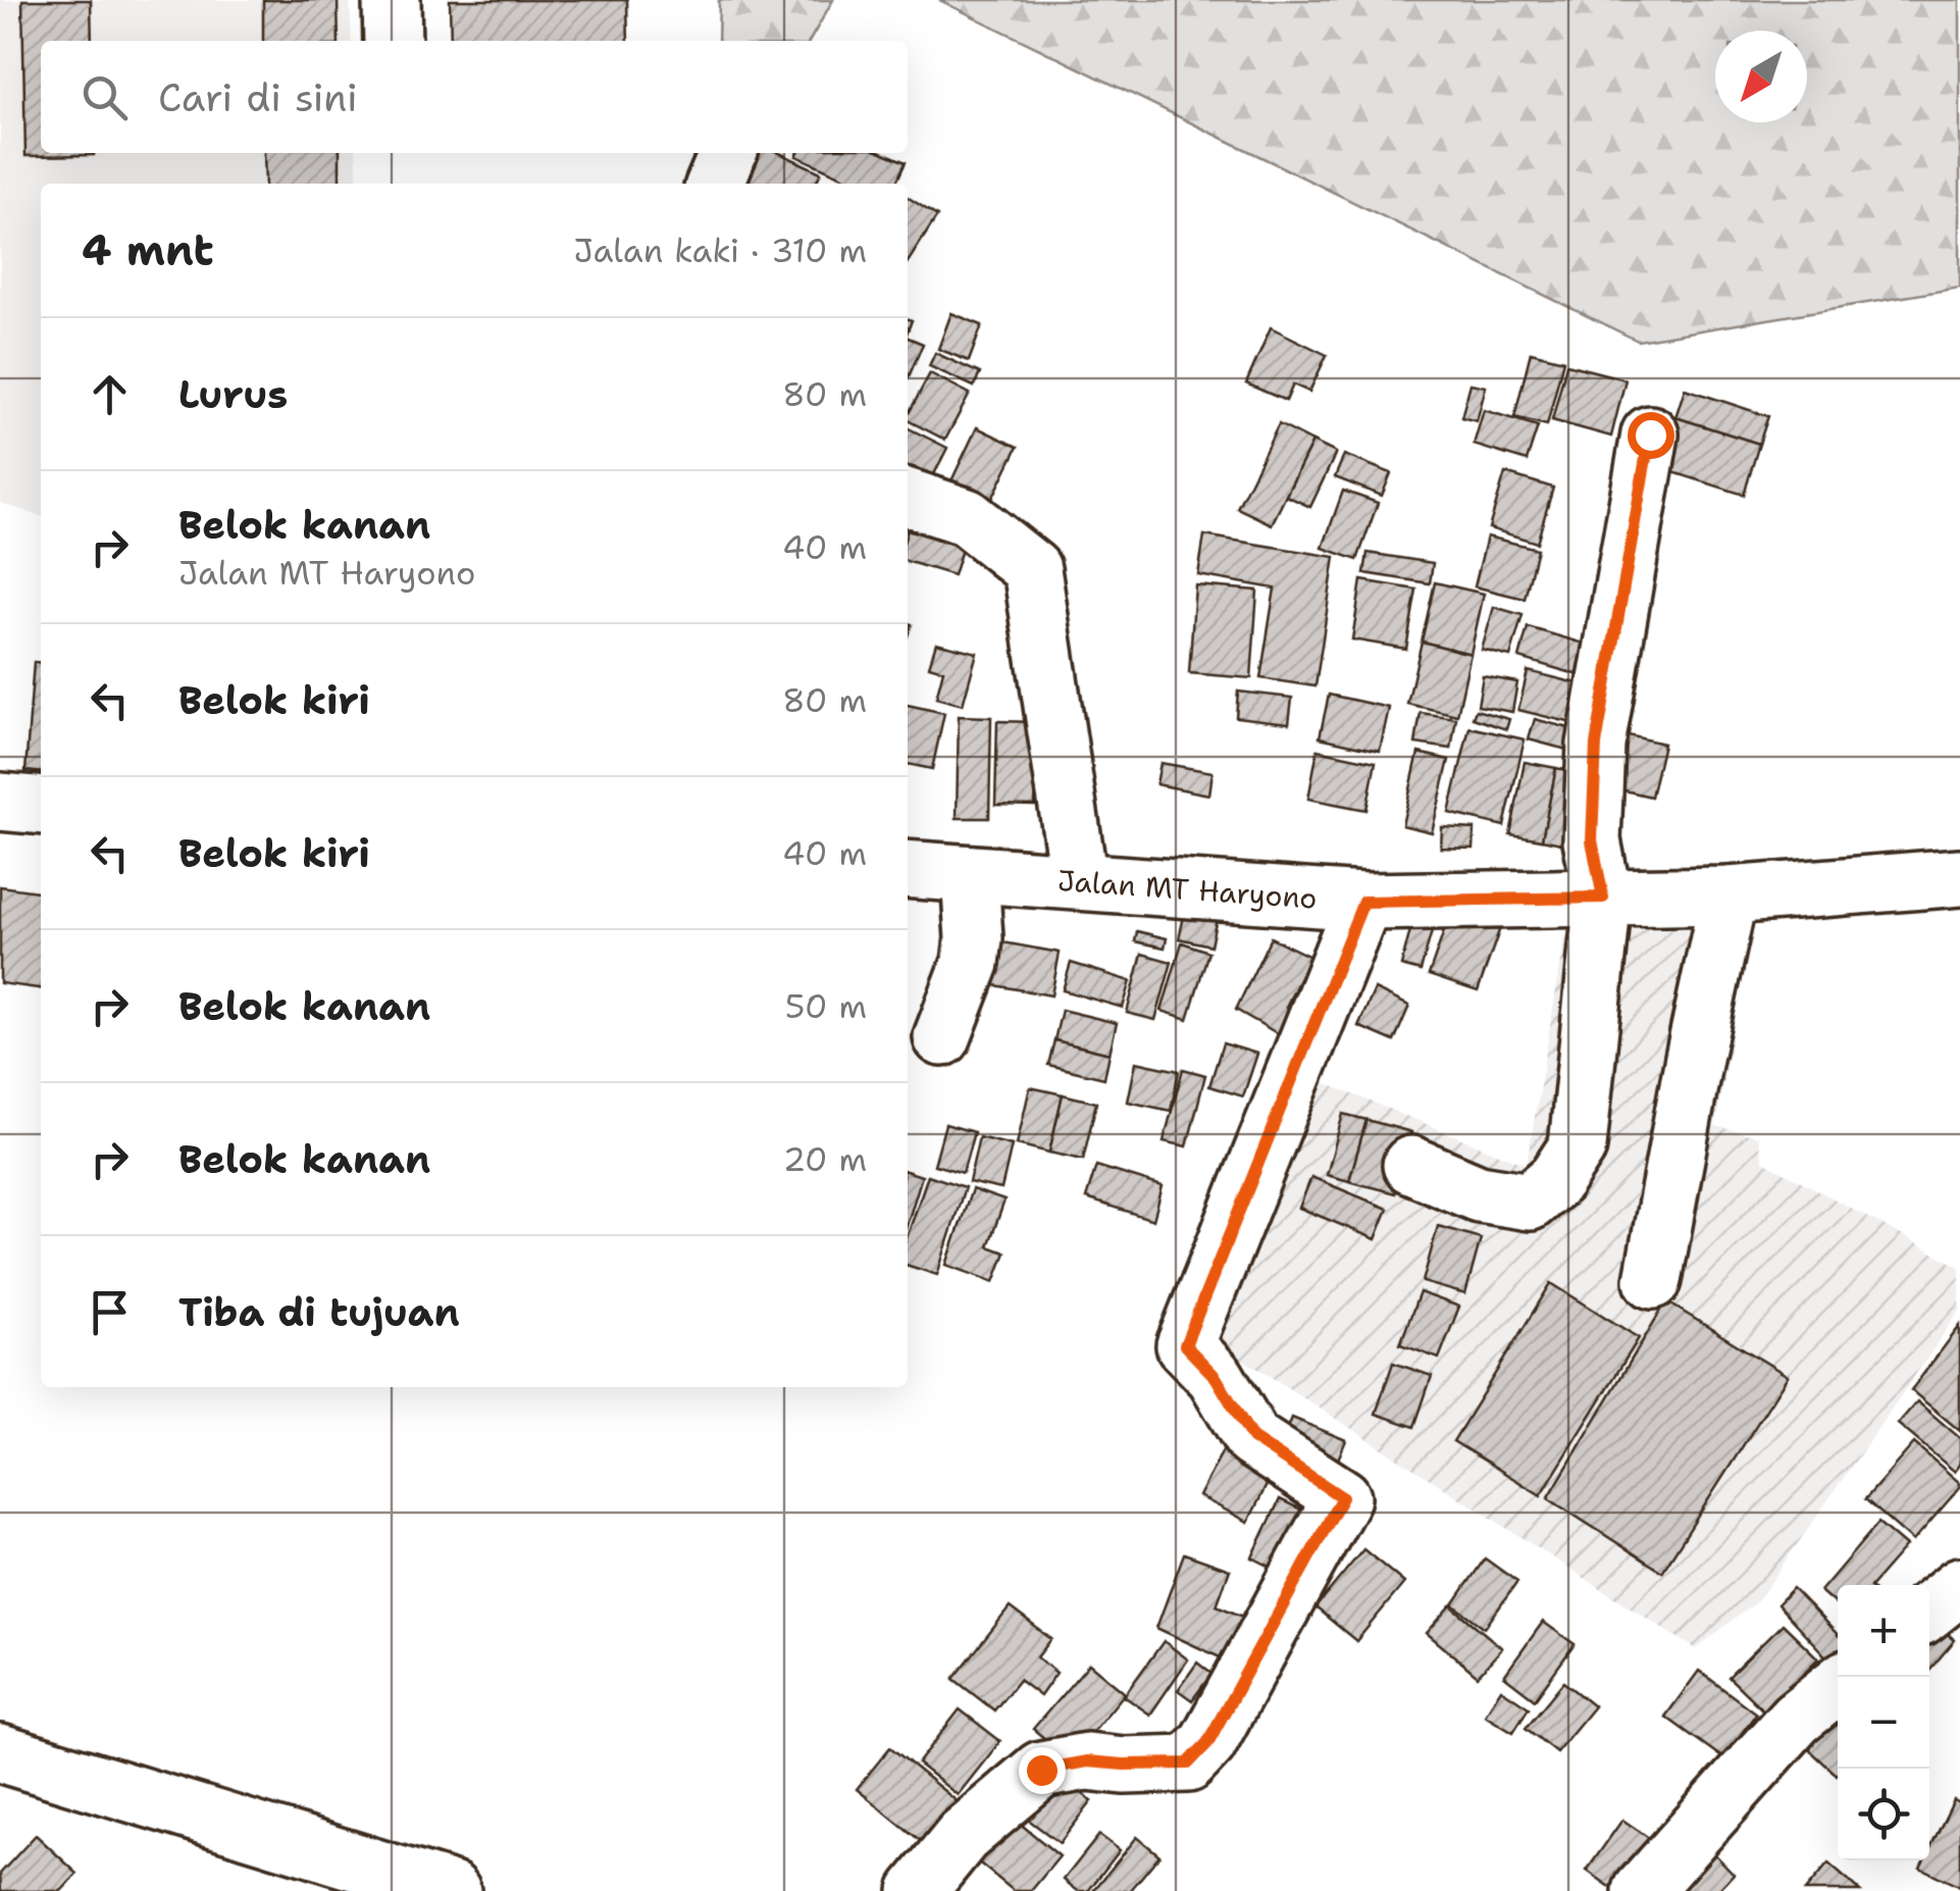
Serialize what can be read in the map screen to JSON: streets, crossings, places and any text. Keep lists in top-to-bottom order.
{
  "streets": {
    "street": ["Jalan MT Haryono"]
  },
  "north": "bottom left",
  "page": {
    "search": "Cari di sini",
    "heading": ["4 mnt", "Jalan kaki · 310 m"],
    "list": [
      ["Lurus", "80 m"],
      ["Belok kanan", "Jalan MT Haryono", "40 m"],
      ["Belok kiri", "80 m"],
      ["Belok kiri", "40 m"],
      ["Belok kanan", "50 m"],
      ["Belok kanan", "20 m"],
      "Tiba di tujuan"
    ],
    "map_buttons": ["+", "−"]
  }
}
